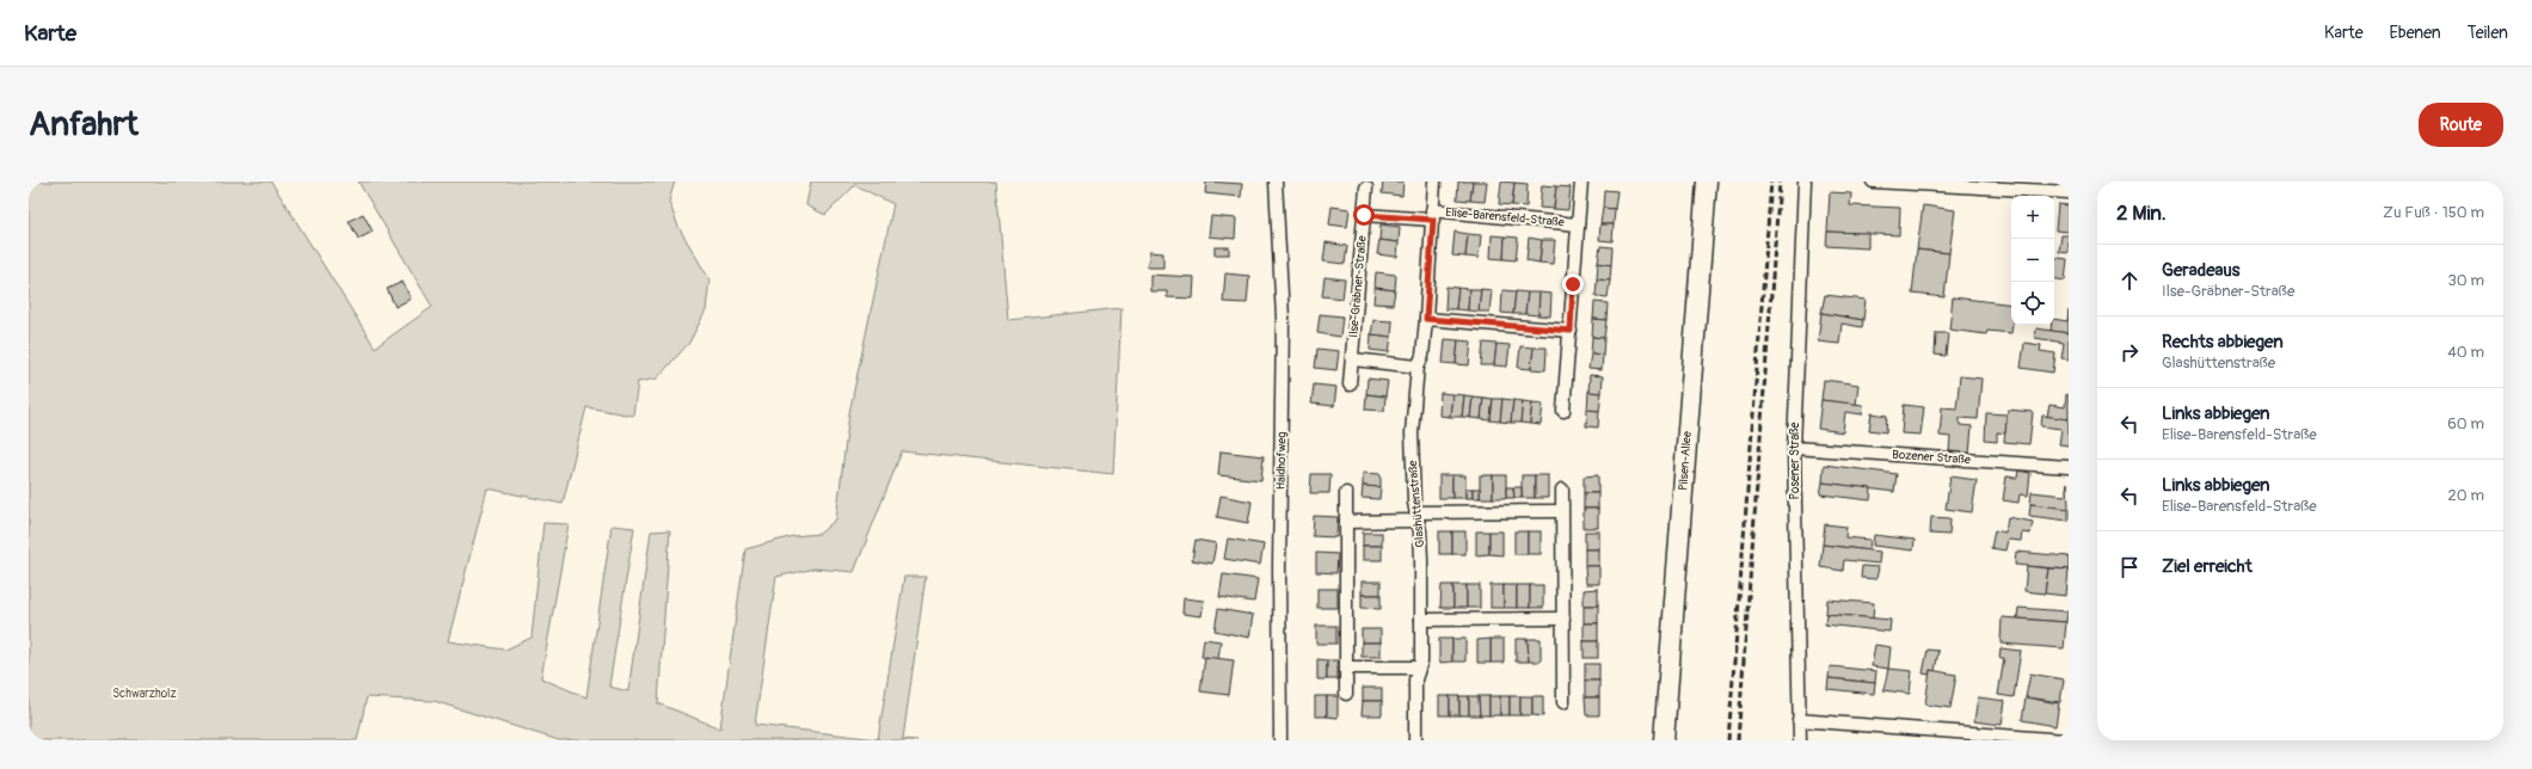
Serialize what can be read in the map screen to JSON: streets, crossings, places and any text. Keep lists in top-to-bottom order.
{
  "streets": {
    "main road": ["Pilsen-Allee"],
    "street": [
      "Elise-Barensfeld-Straße",
      "Ilse-Gräbner-Straße",
      "Bozener Straße",
      "Haidhofweg",
      "Posener Straße",
      "Glashüttenstraße"
    ]
  },
  "crossings": [
    ["Elise-Barensfeld-Straße", "Glashüttenstraße"],
    ["Bozener Straße", "Posener Straße"]
  ],
  "parks": ["Schwarzholz"],
  "page": {
    "header": "Karte",
    "nav": ["Karte", "Ebenen", "Teilen"],
    "buttons": "Route",
    "title": "Anfahrt",
    "heading": ["2 Min.", "Zu Fuß · 150 m"],
    "map_buttons": ["+", "−"],
    "list": [
      ["Geradeaus", "Ilse-Gräbner-Straße", "30 m"],
      ["Rechts abbiegen", "Glashüttenstraße", "40 m"],
      ["Links abbiegen", "Elise-Barensfeld-Straße", "60 m"],
      ["Links abbiegen", "Elise-Barensfeld-Straße", "20 m"],
      "Ziel erreicht"
    ]
  }
}
